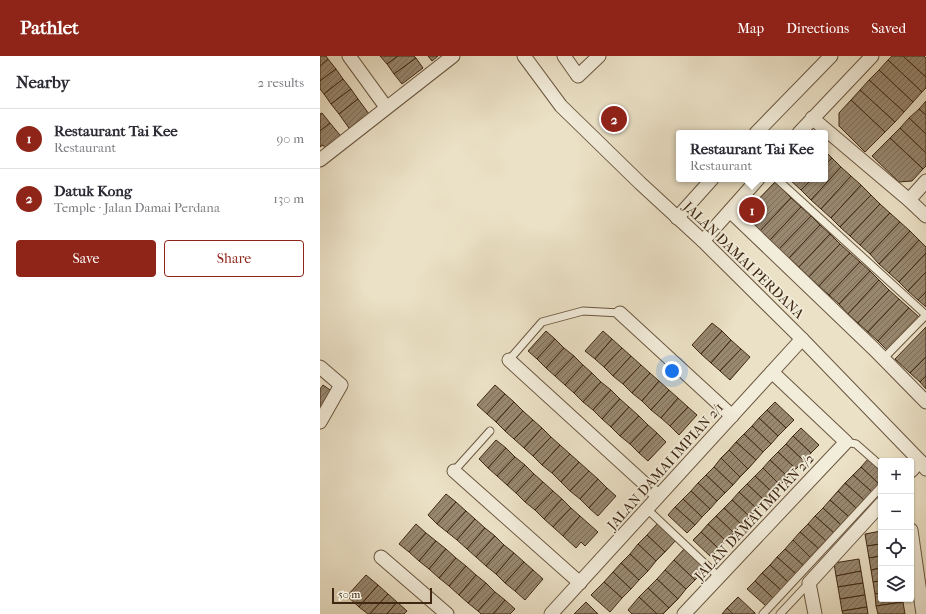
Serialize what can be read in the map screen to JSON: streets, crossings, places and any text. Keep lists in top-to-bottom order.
{
  "streets": {
    "street": ["JALAN DAMAI PERDANA", "JALAN DAMAI IMPIAN 2/1", "JALAN DAMAI IMPIAN 2/2"]
  },
  "crossings": [
    ["JALAN DAMAI PERDANA", "JALAN DAMAI IMPIAN 2/1"]
  ],
  "scale_bar": "50 m",
  "page": {
    "header": "Pathlet",
    "nav": ["Map", "Directions", "Saved"],
    "heading": ["Nearby", "2 results"],
    "pins": ["2", "1"],
    "list": [
      {
        "mark": "1",
        "name": "Restaurant Tai Kee",
        "note": "Restaurant",
        "value": "90 m"
      },
      {
        "mark": "2",
        "name": "Datuk Kong",
        "note": "Temple · Jalan Damai Perdana",
        "value": "130 m"
      }
    ],
    "popup": ["Restaurant Tai Kee", "Restaurant"],
    "buttons": ["Save", "Share"],
    "map_buttons": ["+", "−"],
    "scale": "50 m"
  }
}
